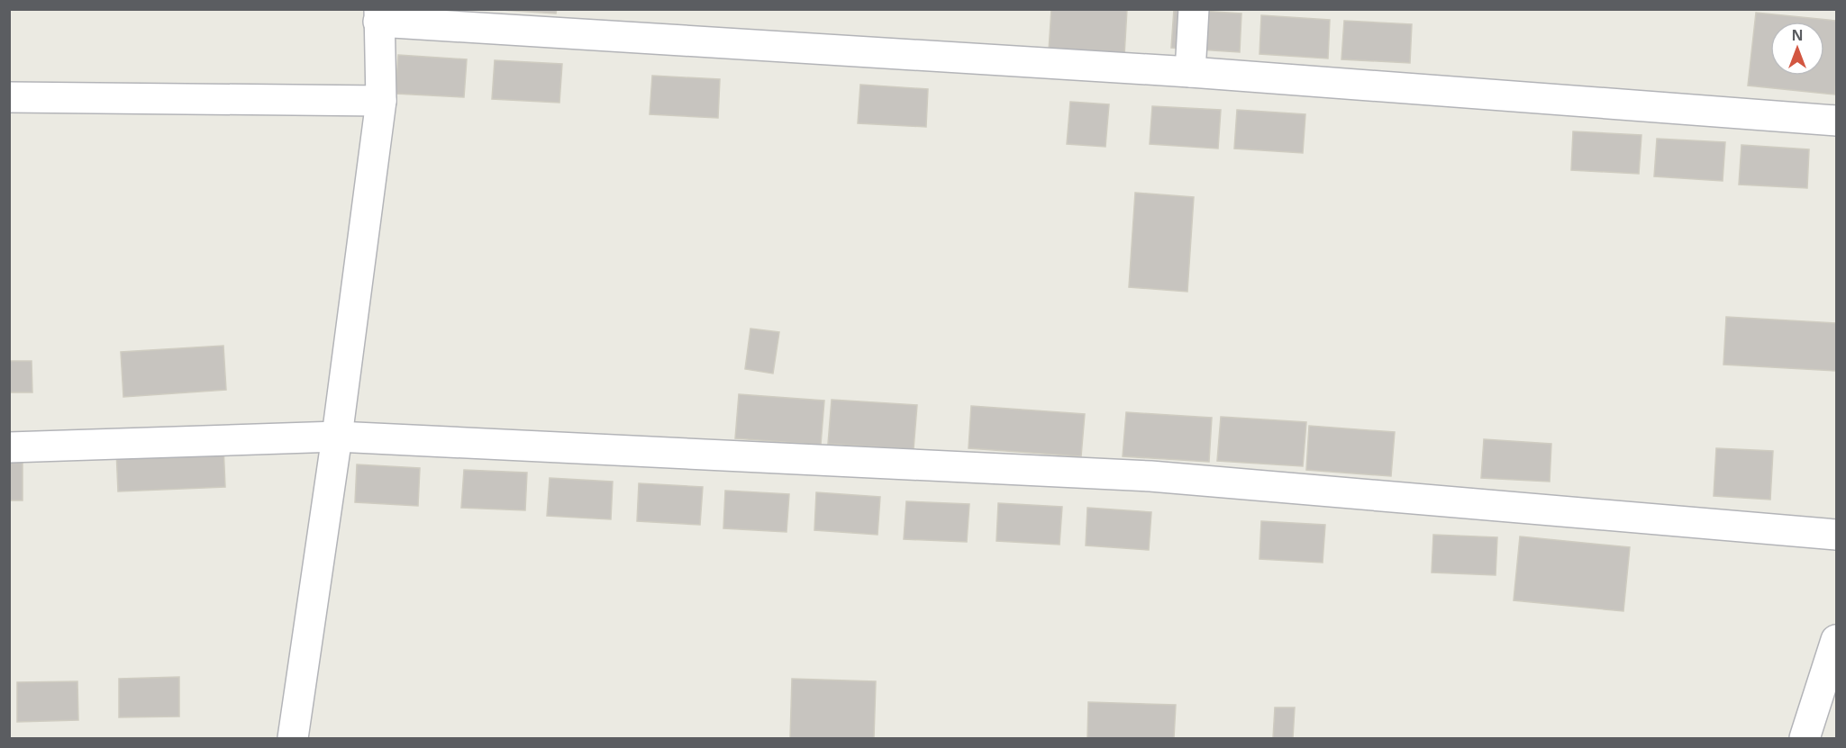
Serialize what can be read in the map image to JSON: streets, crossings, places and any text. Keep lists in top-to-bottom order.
{
  "north": "top"
}
